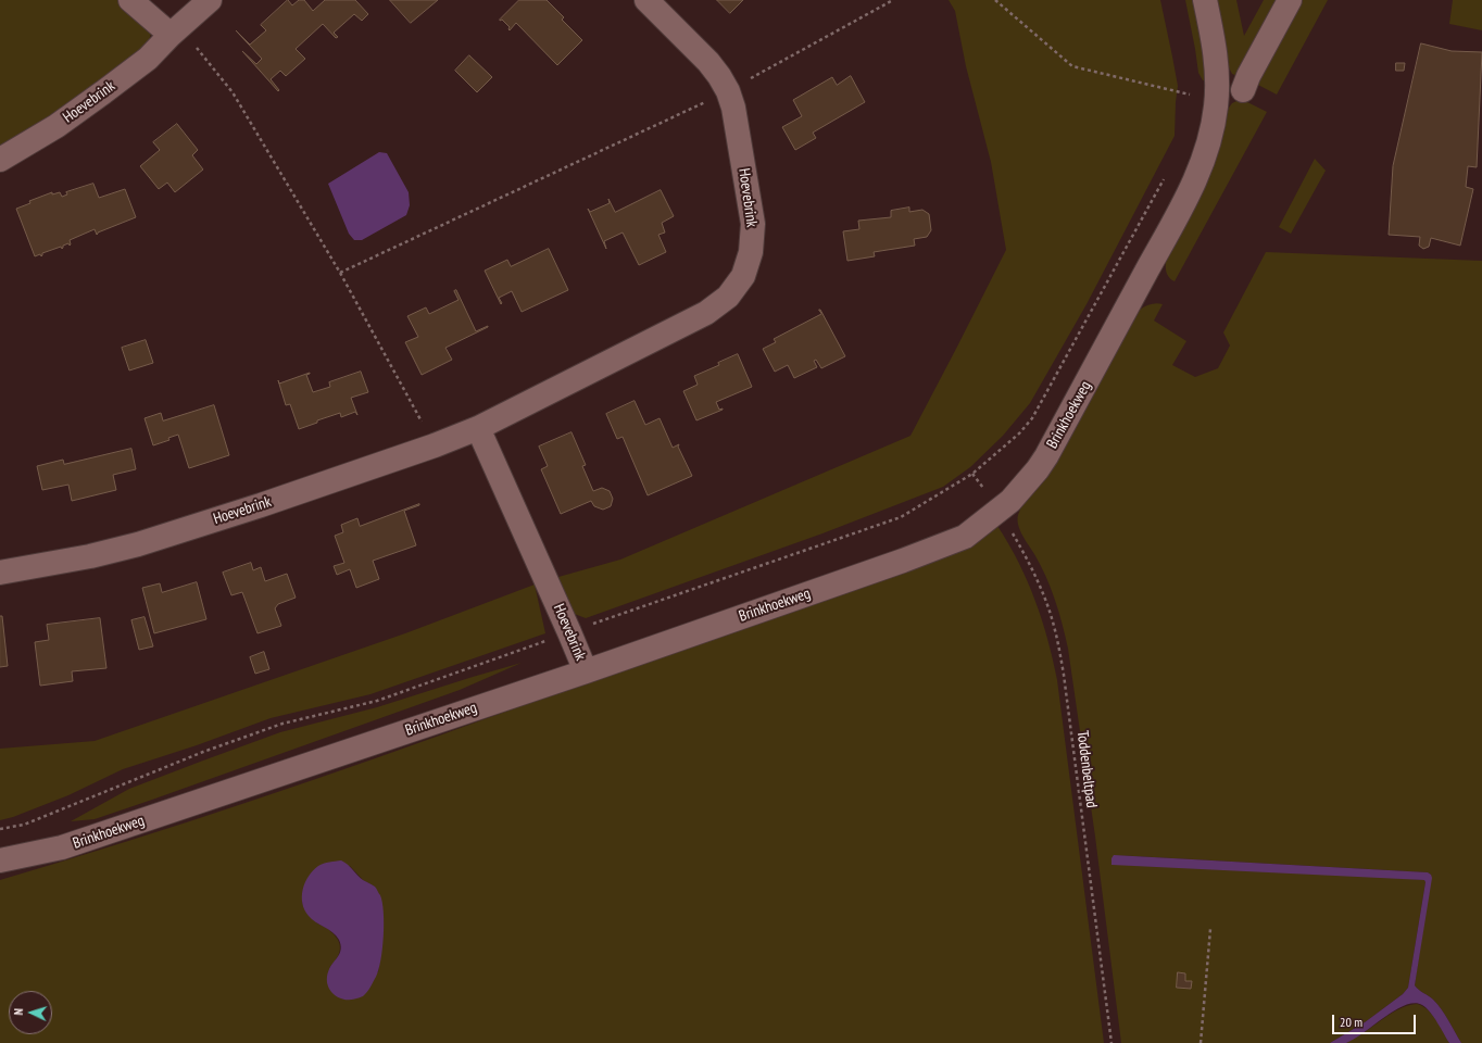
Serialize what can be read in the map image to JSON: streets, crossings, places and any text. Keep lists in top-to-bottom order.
{
  "streets": {
    "street": ["Hoevebrink", "Brinkhoekweg"],
    "path": ["Toddenbeltpad"]
  },
  "crossings": [
    ["Hoevebrink", "Brinkhoekweg"],
    ["Brinkhoekweg", "Toddenbeltpad"]
  ],
  "scale_bar": "20 m",
  "north": "left"
}
